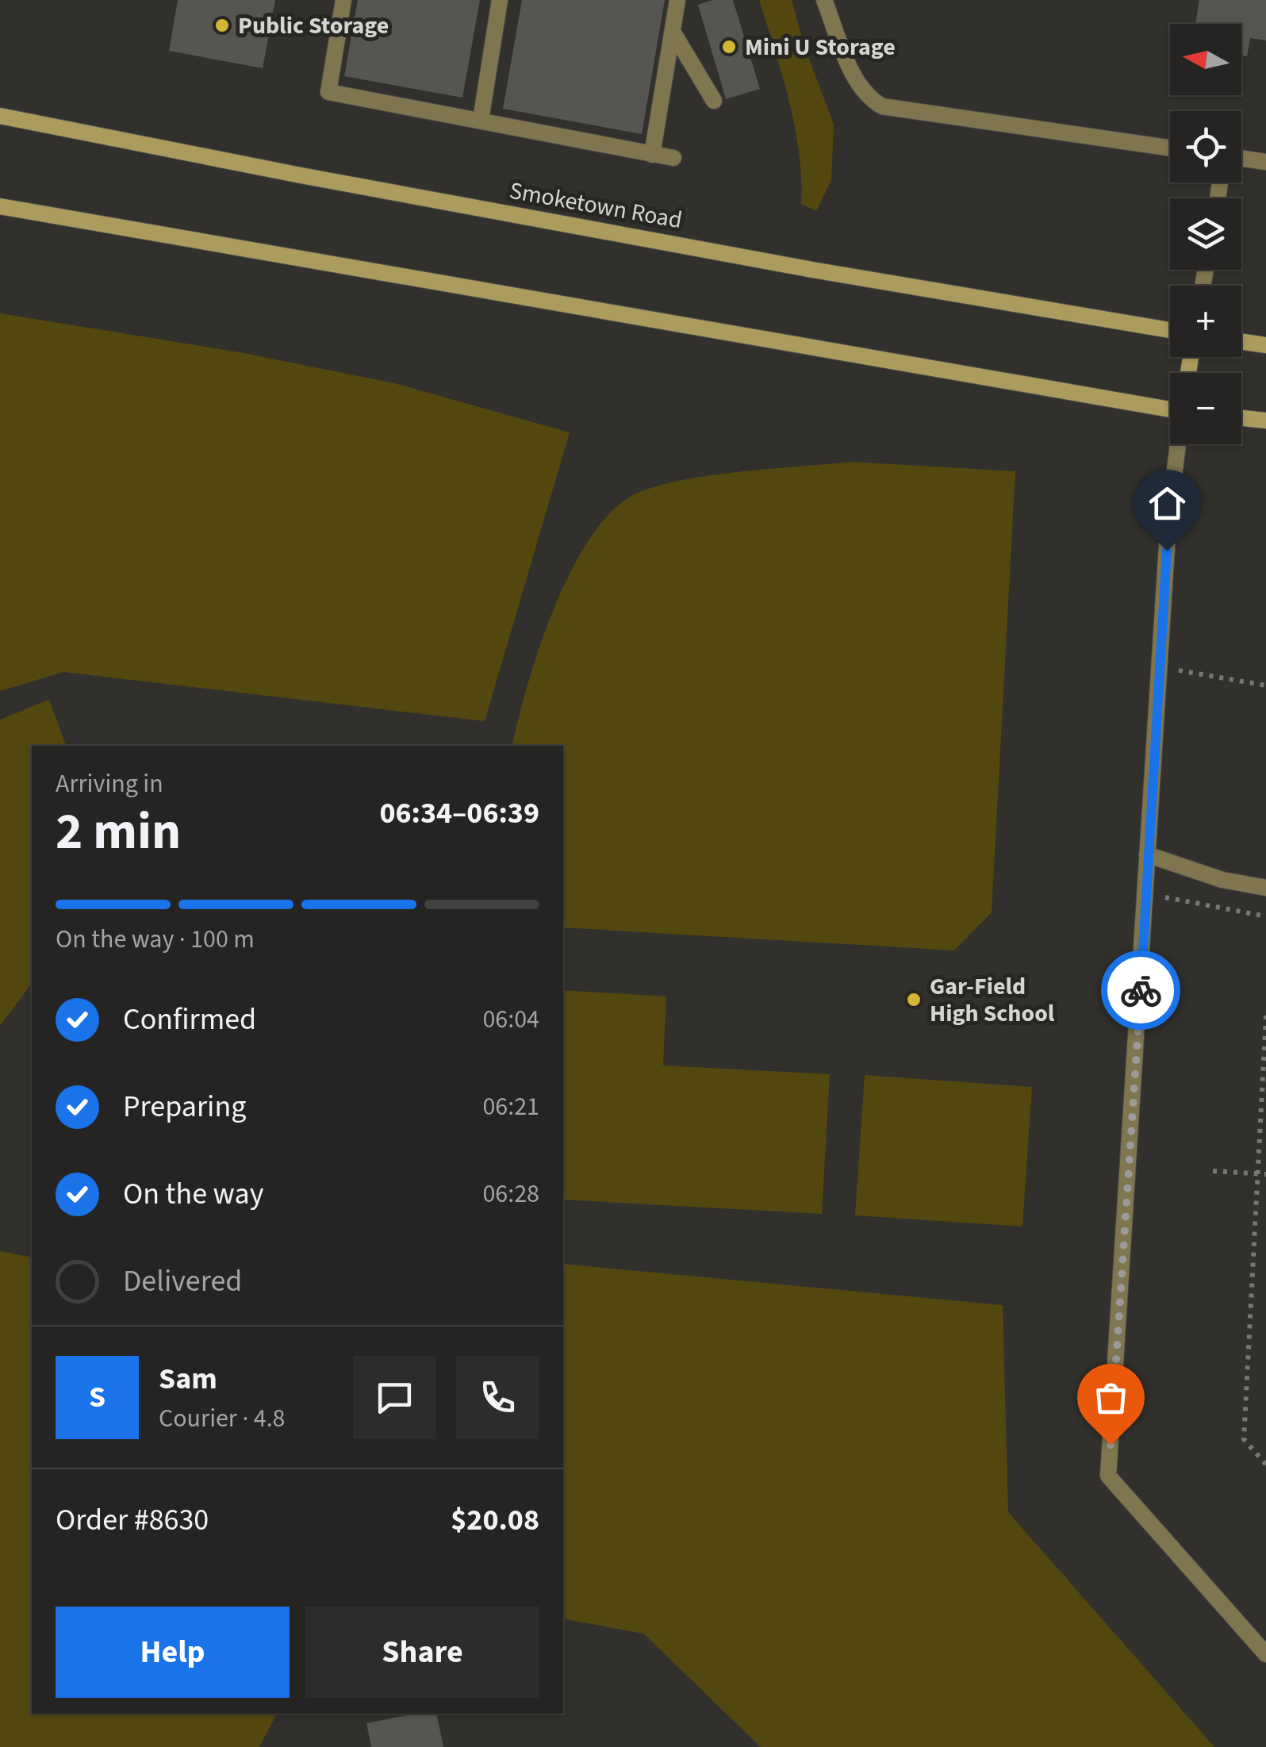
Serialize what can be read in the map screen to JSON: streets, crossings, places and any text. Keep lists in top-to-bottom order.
{
  "streets": {
    "main road": ["Smoketown Road"]
  },
  "places": ["Public Storage", "Mini U Storage", "Gar-Field High School"],
  "north": "left",
  "page": {
    "map_buttons": ["+", "−"],
    "heading": ["2 min", "Arriving in", "06:34–06:39"],
    "panel": [
      "Sam",
      "Courier · 4.8",
      "Order #8630",
      "$20.08"
    ],
    "bar": "On the way · 100 m",
    "list": [
      ["Confirmed", "06:04"],
      ["Preparing", "06:21"],
      ["On the way", "06:28"],
      "Delivered"
    ],
    "round": "S",
    "buttons": ["Help", "Share"]
  }
}
